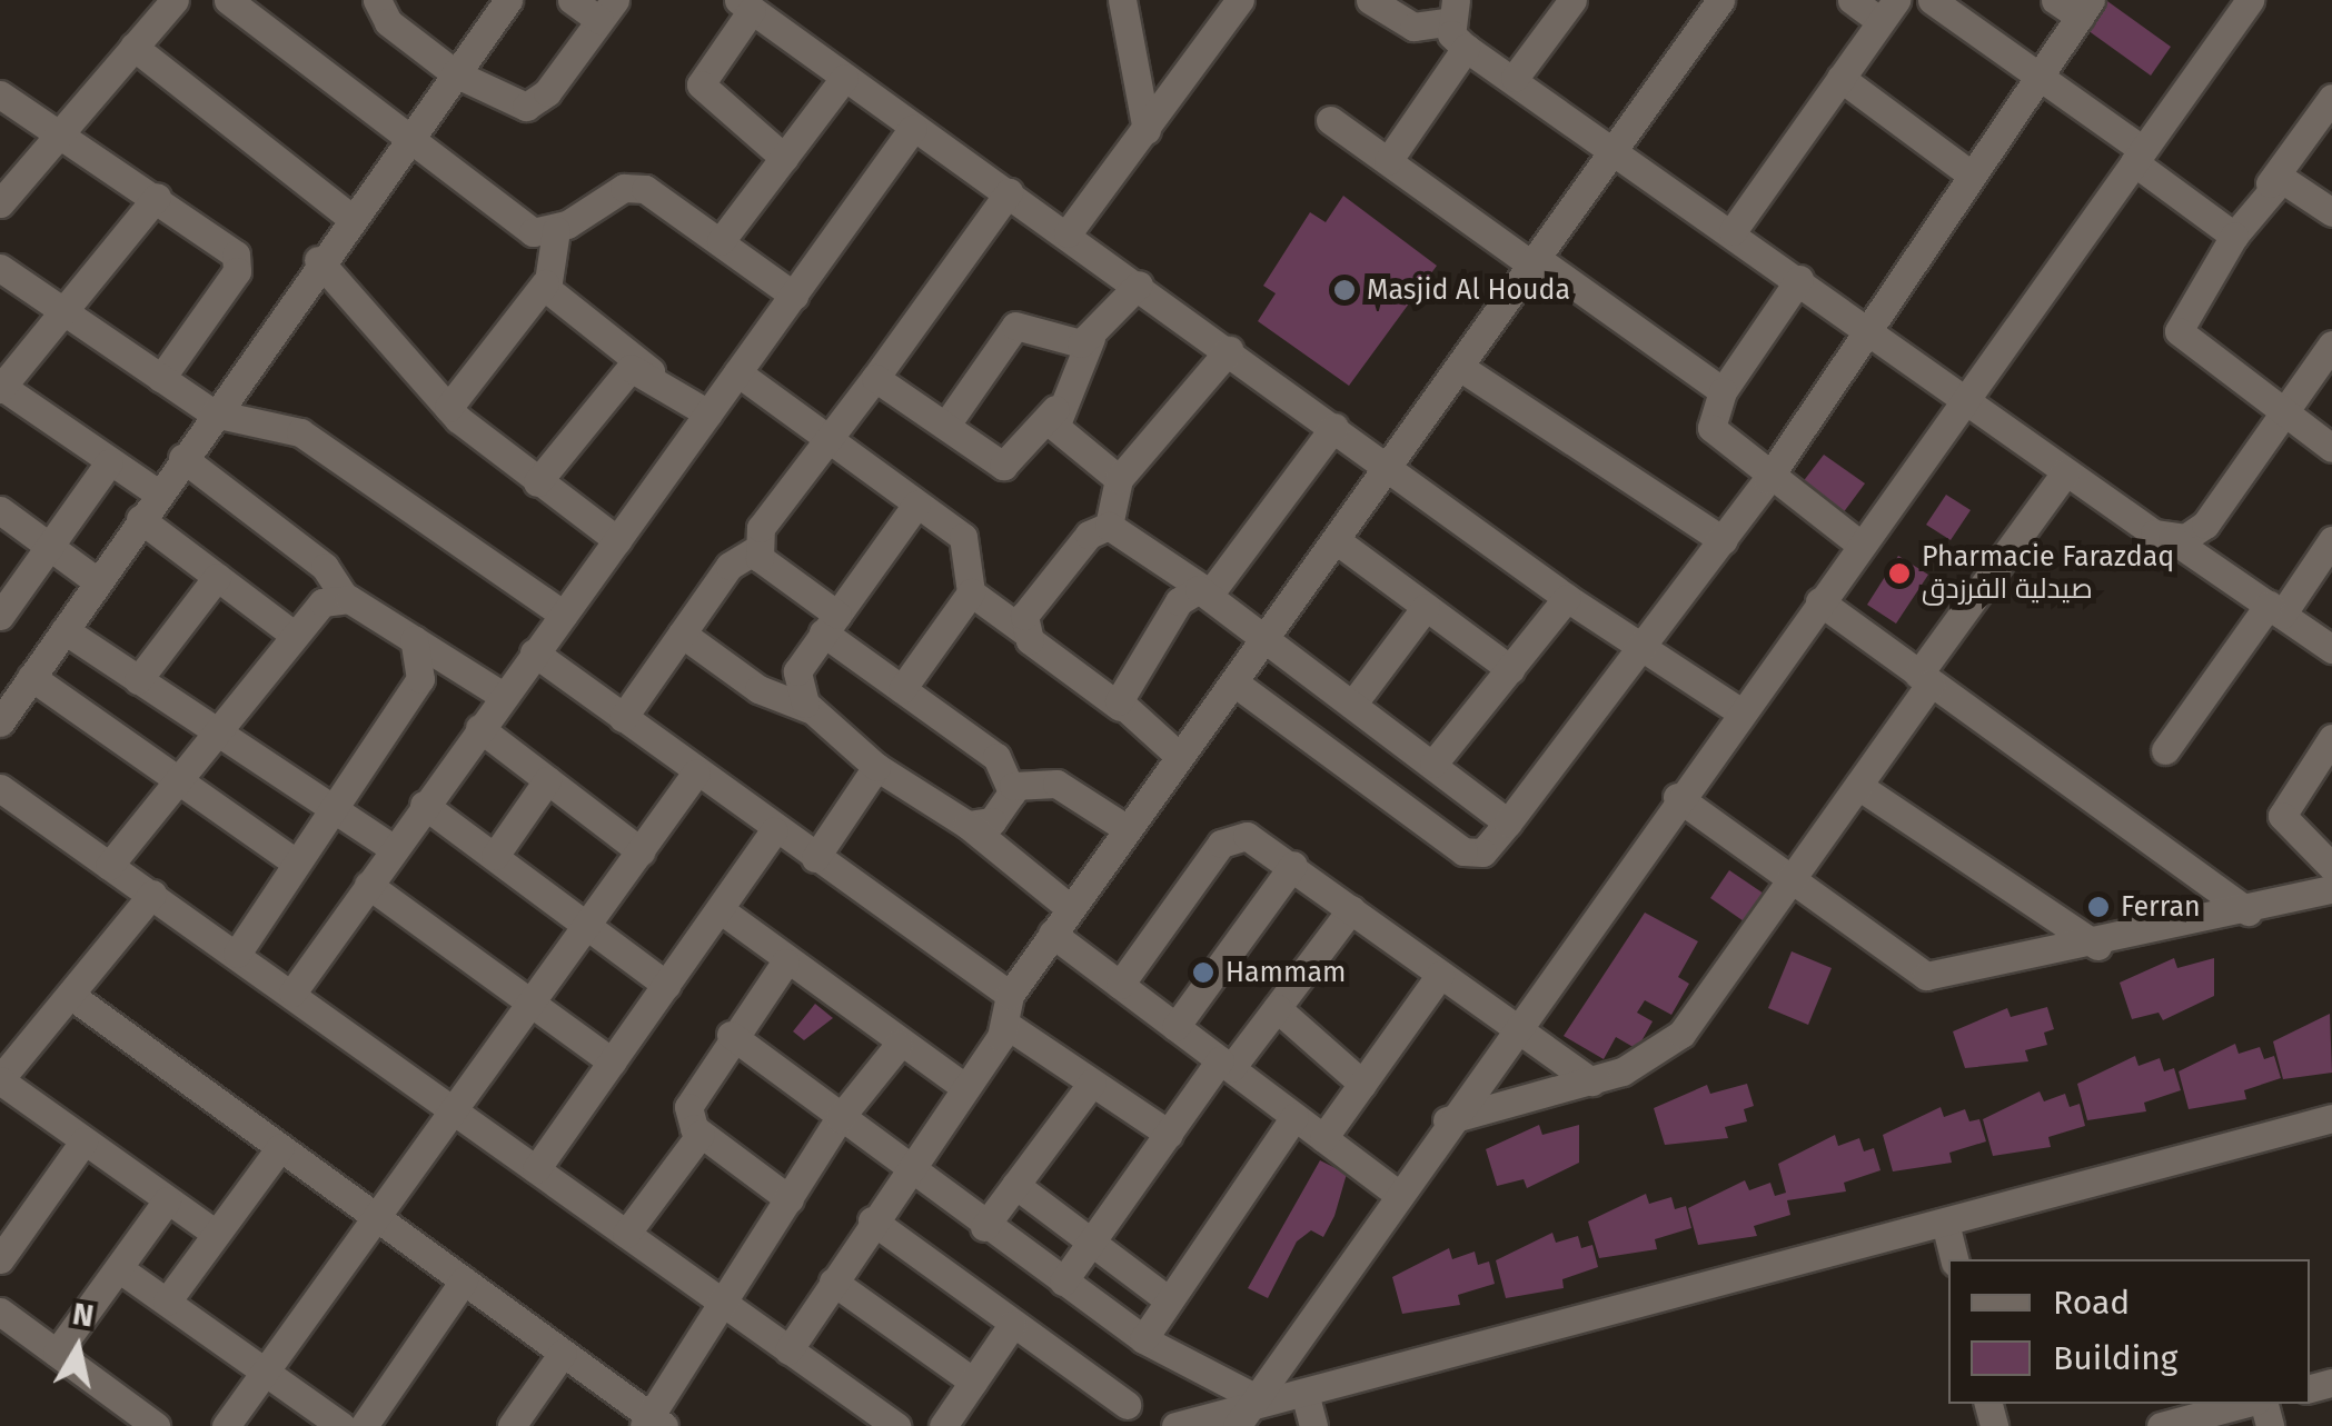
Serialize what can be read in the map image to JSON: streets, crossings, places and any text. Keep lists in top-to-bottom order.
{
  "places": [
    "Masjid Al Houda",
    "Pharmacie Farazdaq صيدلية الفرزدق",
    "Ferran",
    "Hammam"
  ],
  "legend": ["Road", "Building"],
  "north": "top"
}
